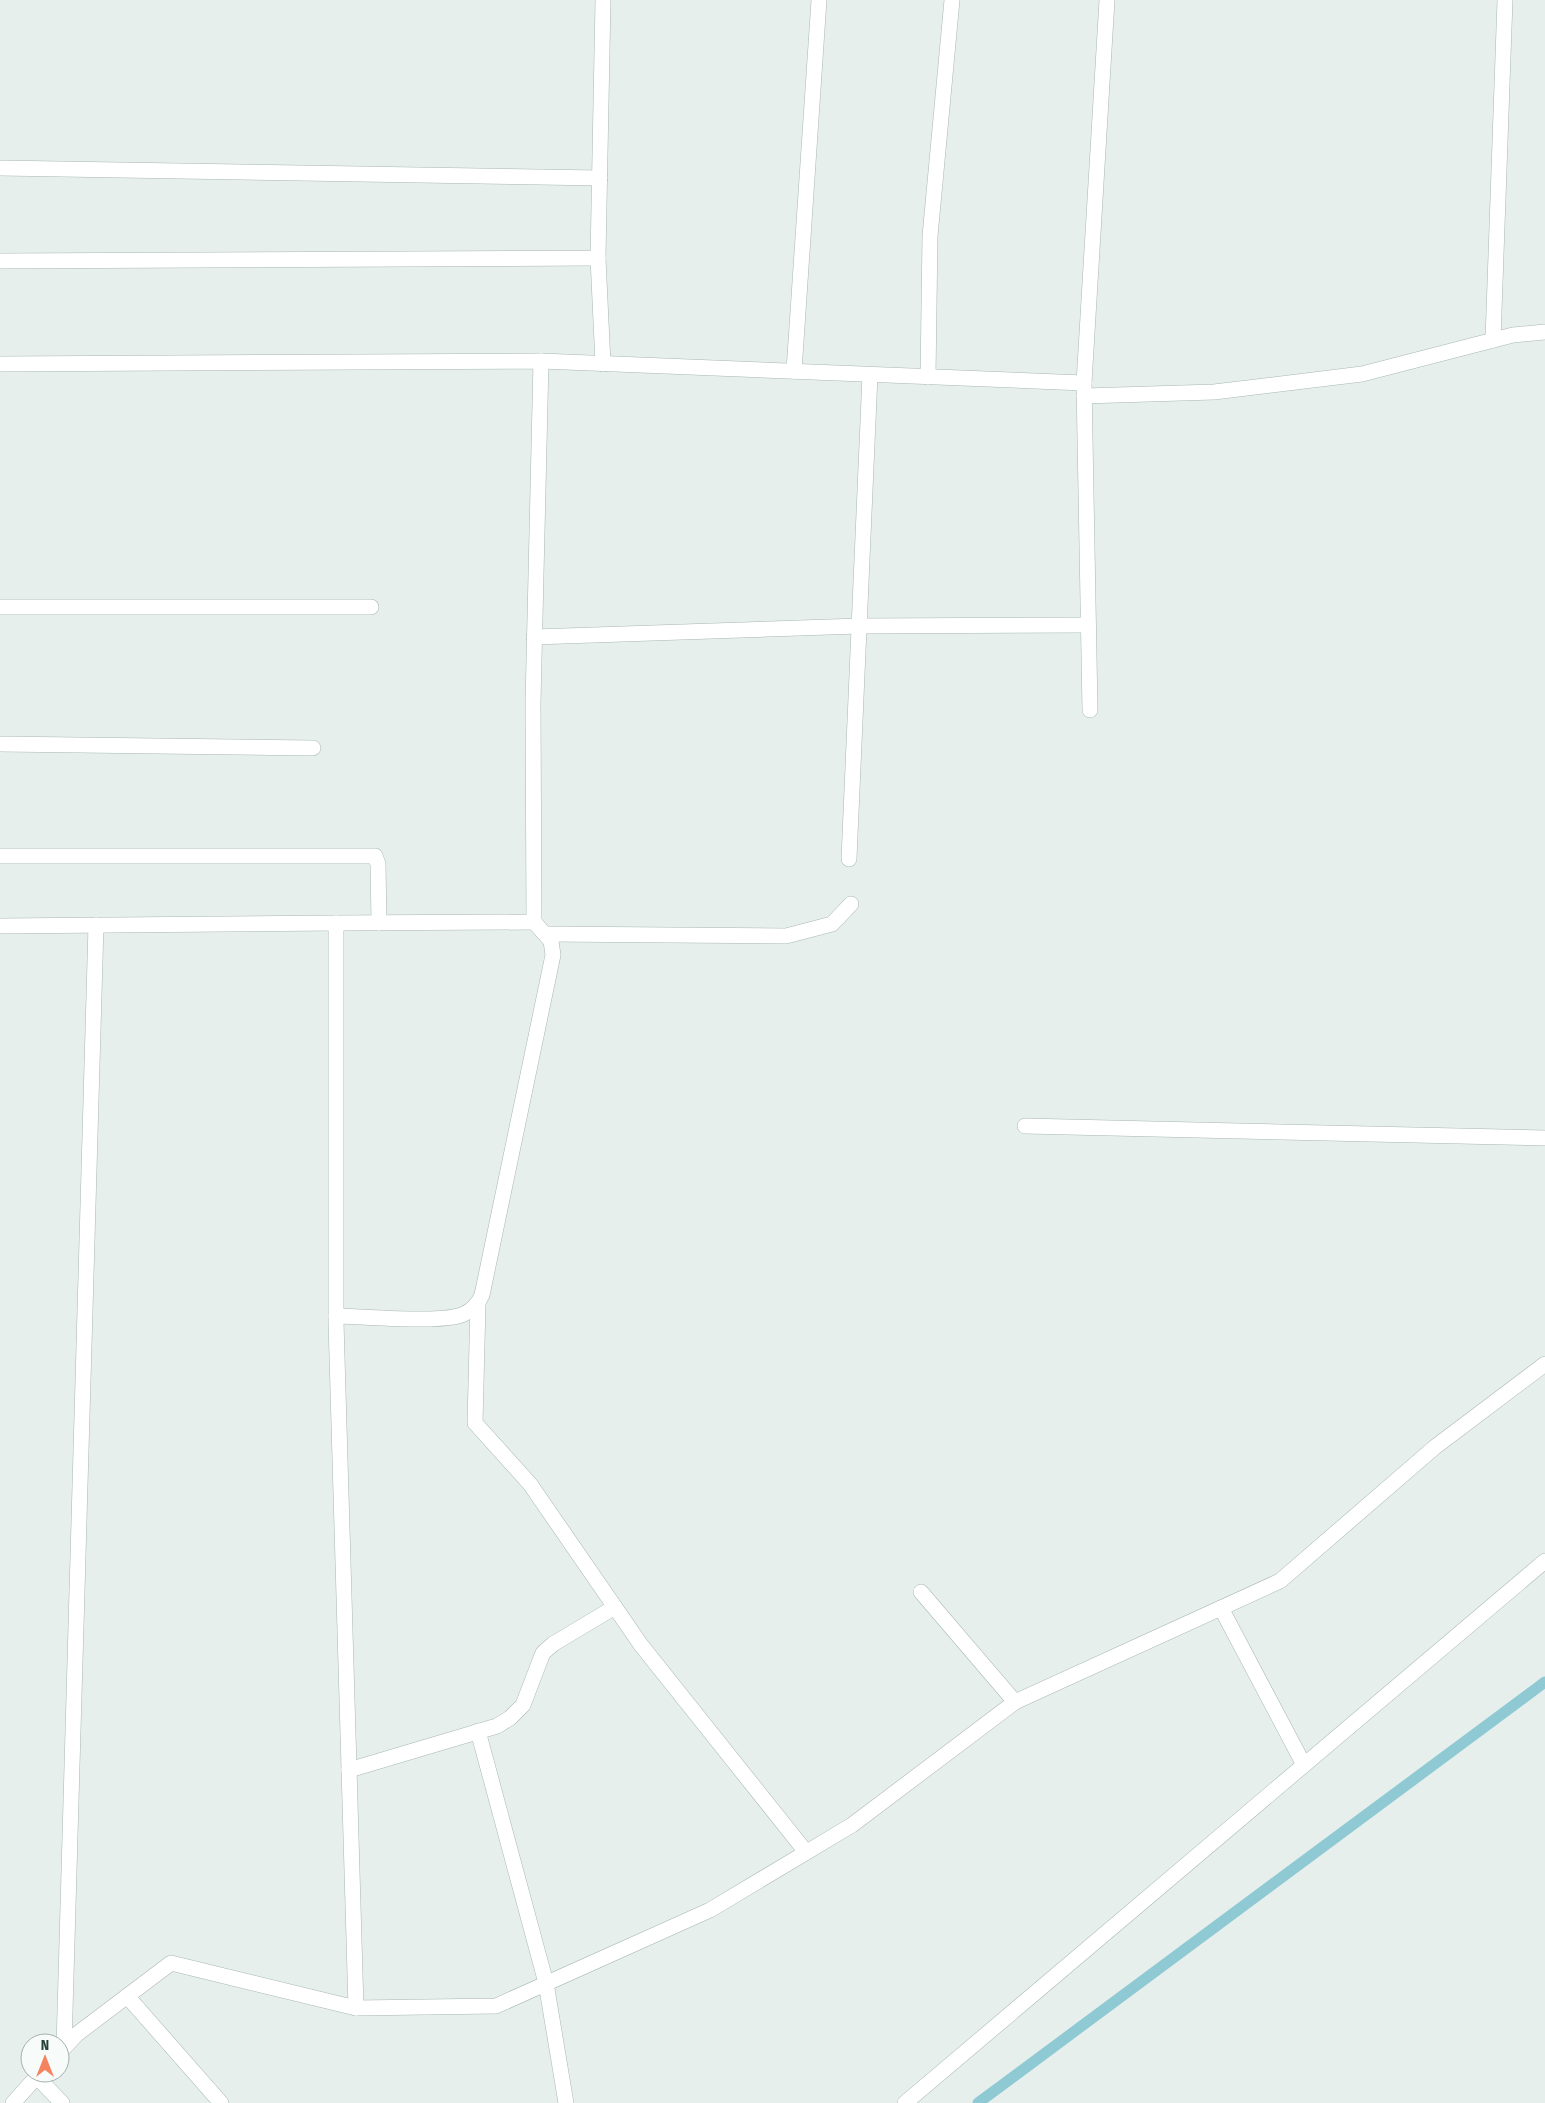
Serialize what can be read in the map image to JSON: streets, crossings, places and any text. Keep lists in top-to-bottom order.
{
  "north": "top"
}
